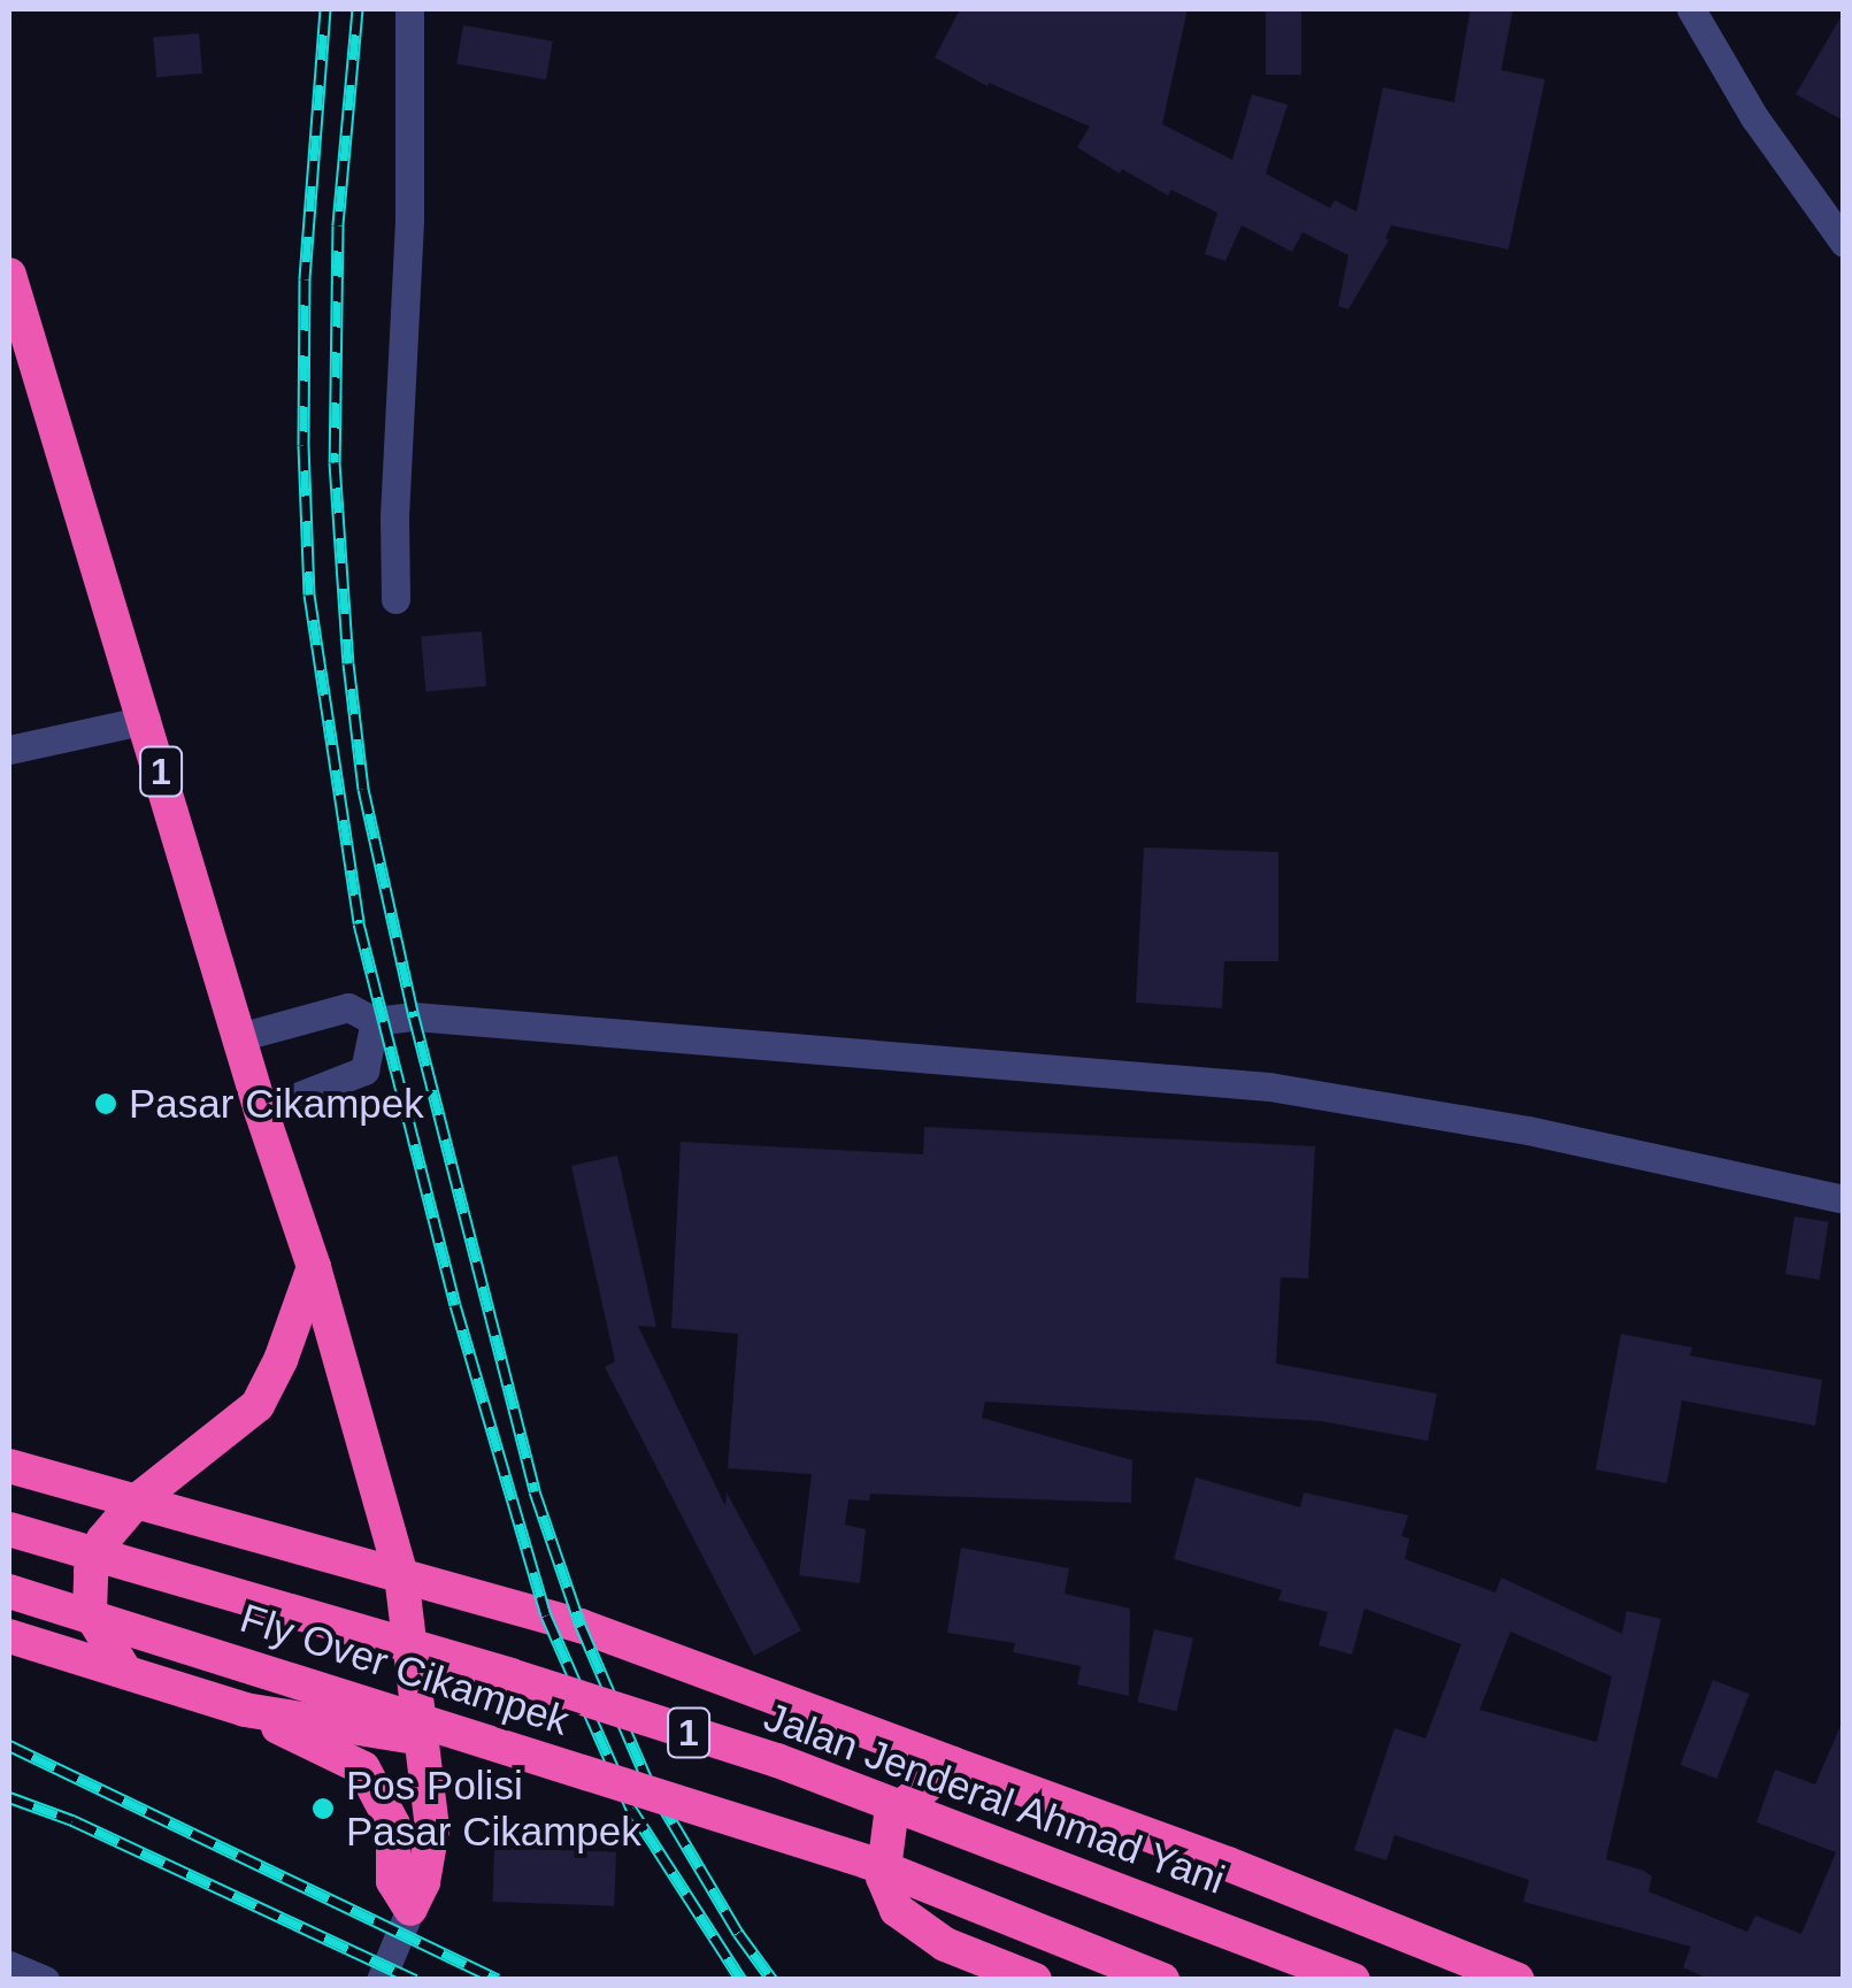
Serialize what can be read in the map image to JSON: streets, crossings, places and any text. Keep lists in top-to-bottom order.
{
  "streets": {
    "highway": ["1", "Fly Over Cikampek", "Jalan Jenderal Ahmad Yani"]
  },
  "places": ["Pasar Cikampek", "Pos Polisi Pasar Cikampek"]
}
